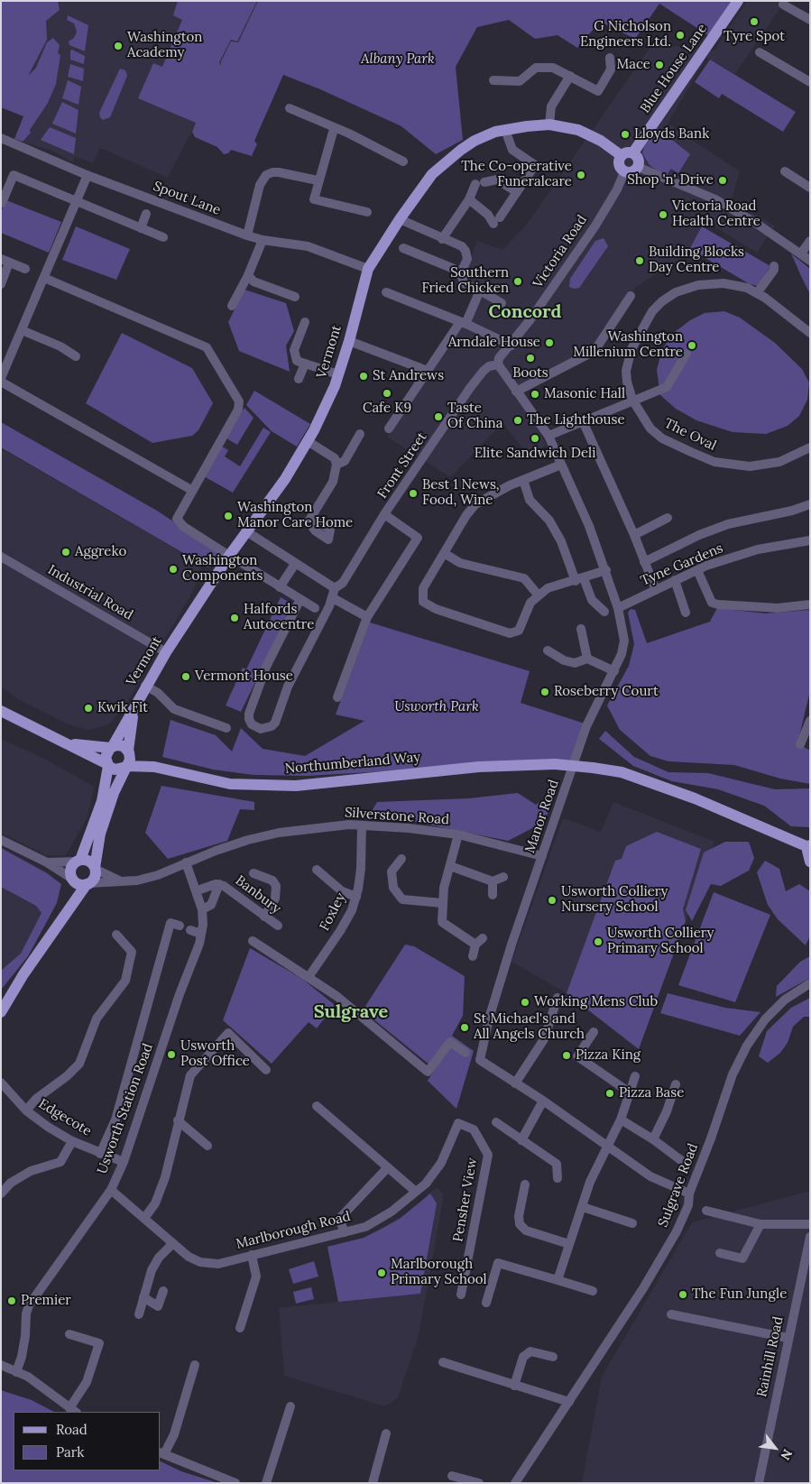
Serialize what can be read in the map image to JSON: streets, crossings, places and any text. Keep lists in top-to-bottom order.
{
  "streets": {
    "main road": ["Blue House Lane", "Vermont", "Northumberland Way"],
    "street": [
      "Spout Lane",
      "Victoria Road",
      "The Oval",
      "Front Street",
      "Tyne Gardens",
      "Industrial Road",
      "Silverstone Road",
      "Manor Road",
      "Banbury",
      "Foxley",
      "Usworth Station Road",
      "Edgecote",
      "Sulgrave Road",
      "Pensher View",
      "Marlborough Road",
      "Rainhill Road"
    ]
  },
  "crossings": [
    ["Blue House Lane", "Victoria Road"],
    ["Blue House Lane", "Vermont"],
    ["Spout Lane", "Vermont"],
    ["Victoria Road", "Vermont"],
    ["Victoria Road", "Front Street"],
    ["Victoria Road", "Manor Road"],
    ["Vermont", "Industrial Road"],
    ["Vermont", "Northumberland Way"],
    ["Front Street", "Manor Road"],
    ["Tyne Gardens", "Manor Road"],
    ["Silverstone Road", "Manor Road"],
    ["Silverstone Road", "Foxley"],
    ["Silverstone Road", "Usworth Station Road"],
    ["Manor Road", "Sulgrave Road"],
    ["Banbury", "Usworth Station Road"],
    ["Usworth Station Road", "Edgecote"],
    ["Usworth Station Road", "Marlborough Road"],
    ["Pensher View", "Marlborough Road"]
  ],
  "districts": ["Concord", "Sulgrave"],
  "parks": ["Albany Park", "Usworth Park"],
  "places": [
    "Tyre Spot",
    "G Nicholson Engineers Ltd.",
    "Washington Academy",
    "Mace",
    "Lloyds Bank",
    "The Co-operative Funeralcare",
    "Shop 'n' Drive",
    "Victoria Road Health Centre",
    "Building Blocks Day Centre",
    "Southern Fried Chicken",
    "Arndale House",
    "Washington Millenium Centre",
    "Boots",
    "St Andrews",
    "Cafe K9",
    "Masonic Hall",
    "Taste Of China",
    "The Lighthouse",
    "Elite Sandwich Deli",
    "Best 1 News, Food, Wine",
    "Washington Manor Care Home",
    "Aggreko",
    "Washington Components",
    "Halfords Autocentre",
    "Vermont House",
    "Roseberry Court",
    "Kwik Fit",
    "Usworth Colliery Nursery School",
    "Usworth Colliery Primary School",
    "Working Mens Club",
    "St Michael's and All Angels Church",
    "Usworth Post Office",
    "Pizza King",
    "Pizza Base",
    "Marlborough Primary School",
    "The Fun Jungle",
    "Premier"
  ],
  "legend": ["Road", "Park"],
  "north": "bottom right"
}
